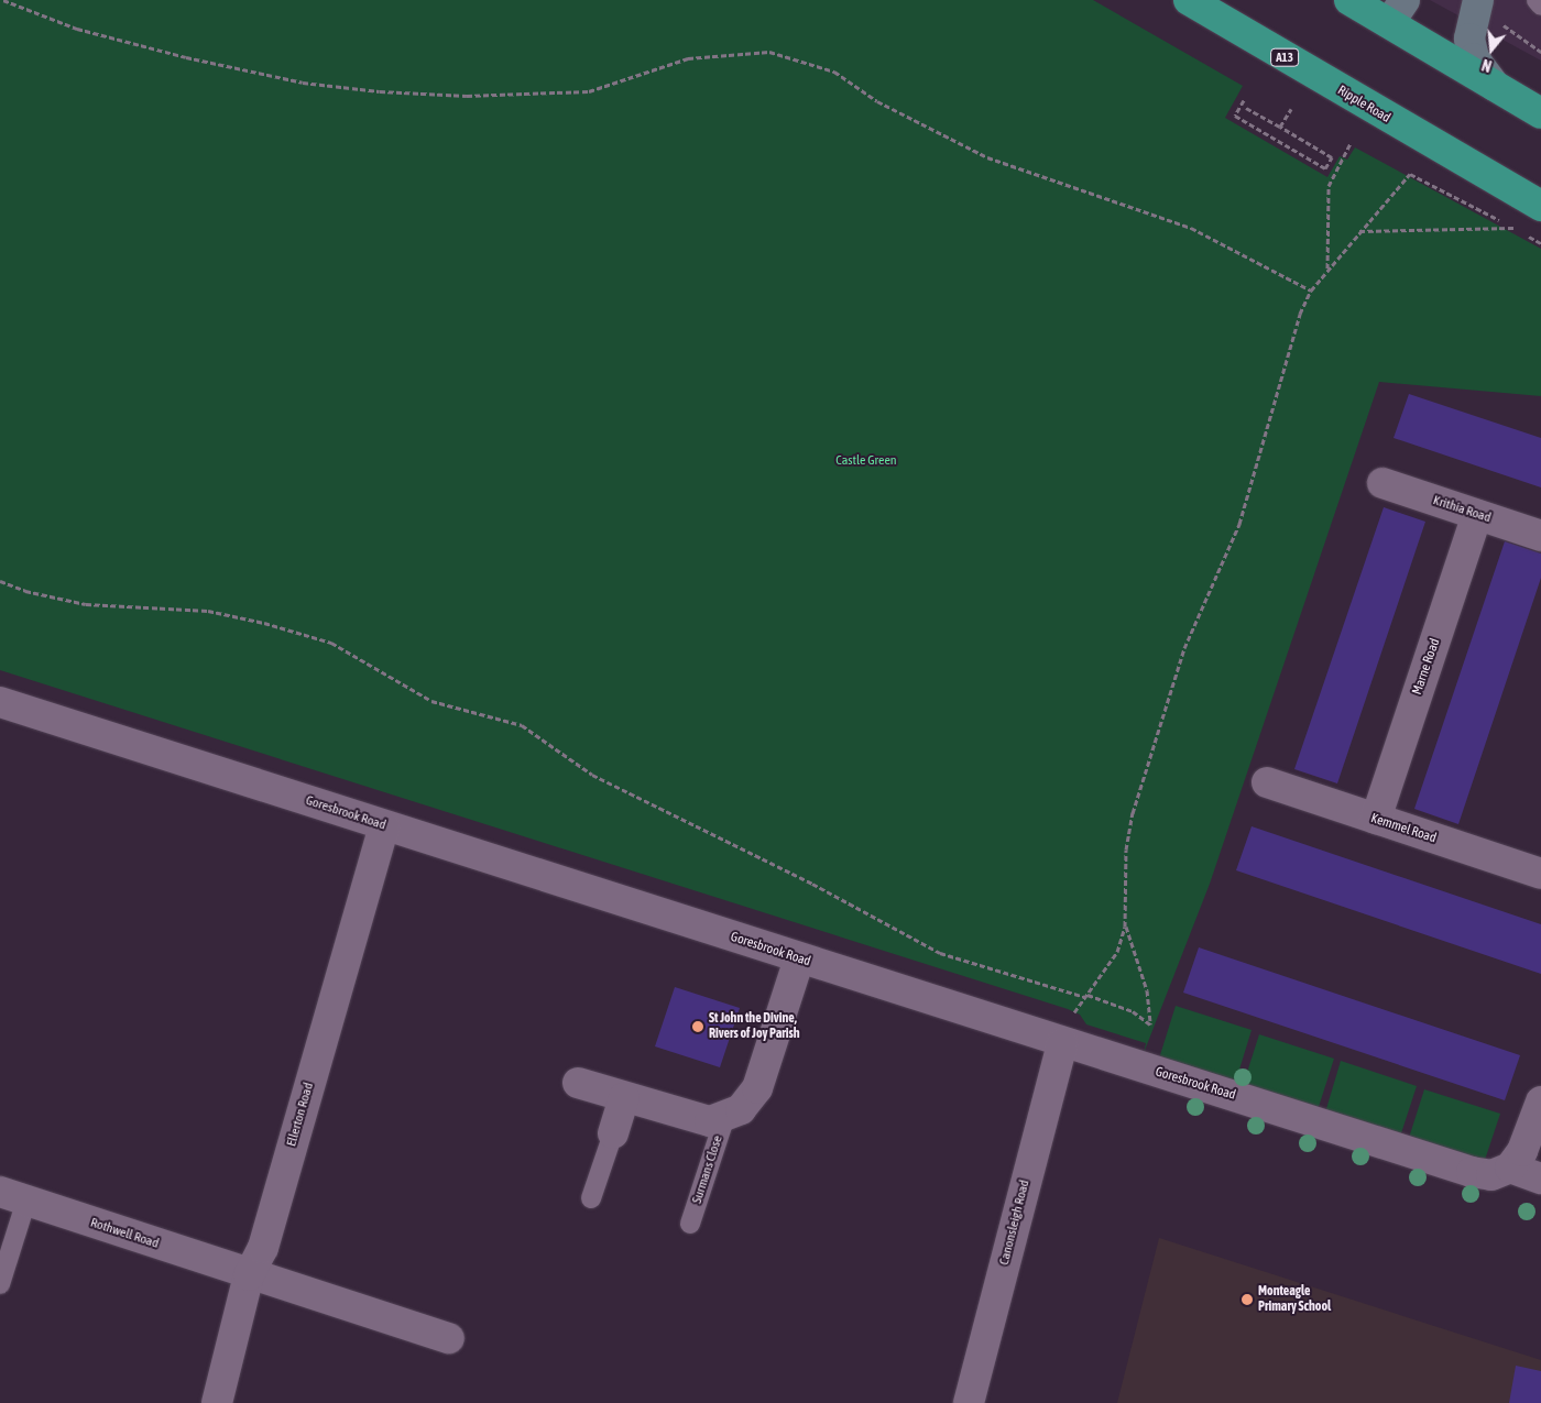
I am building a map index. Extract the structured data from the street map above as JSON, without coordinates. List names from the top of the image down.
{
  "streets": {
    "highway": ["A13", "Ripple Road"],
    "street": [
      "Krithia Road",
      "Marne Road",
      "Goresbrook Road",
      "Kemmel Road",
      "Ellerton Road",
      "Surmans Close",
      "Canonsleigh Road",
      "Rothwell Road"
    ]
  },
  "crossings": [
    ["Krithia Road", "Marne Road"],
    ["Marne Road", "Kemmel Road"],
    ["Goresbrook Road", "Ellerton Road"],
    ["Goresbrook Road", "Canonsleigh Road"],
    ["Ellerton Road", "Rothwell Road"]
  ],
  "parks": ["Castle Green"],
  "places": ["St John the Divine, Rivers of Joy Parish", "Monteagle Primary School"],
  "north": "bottom"
}
